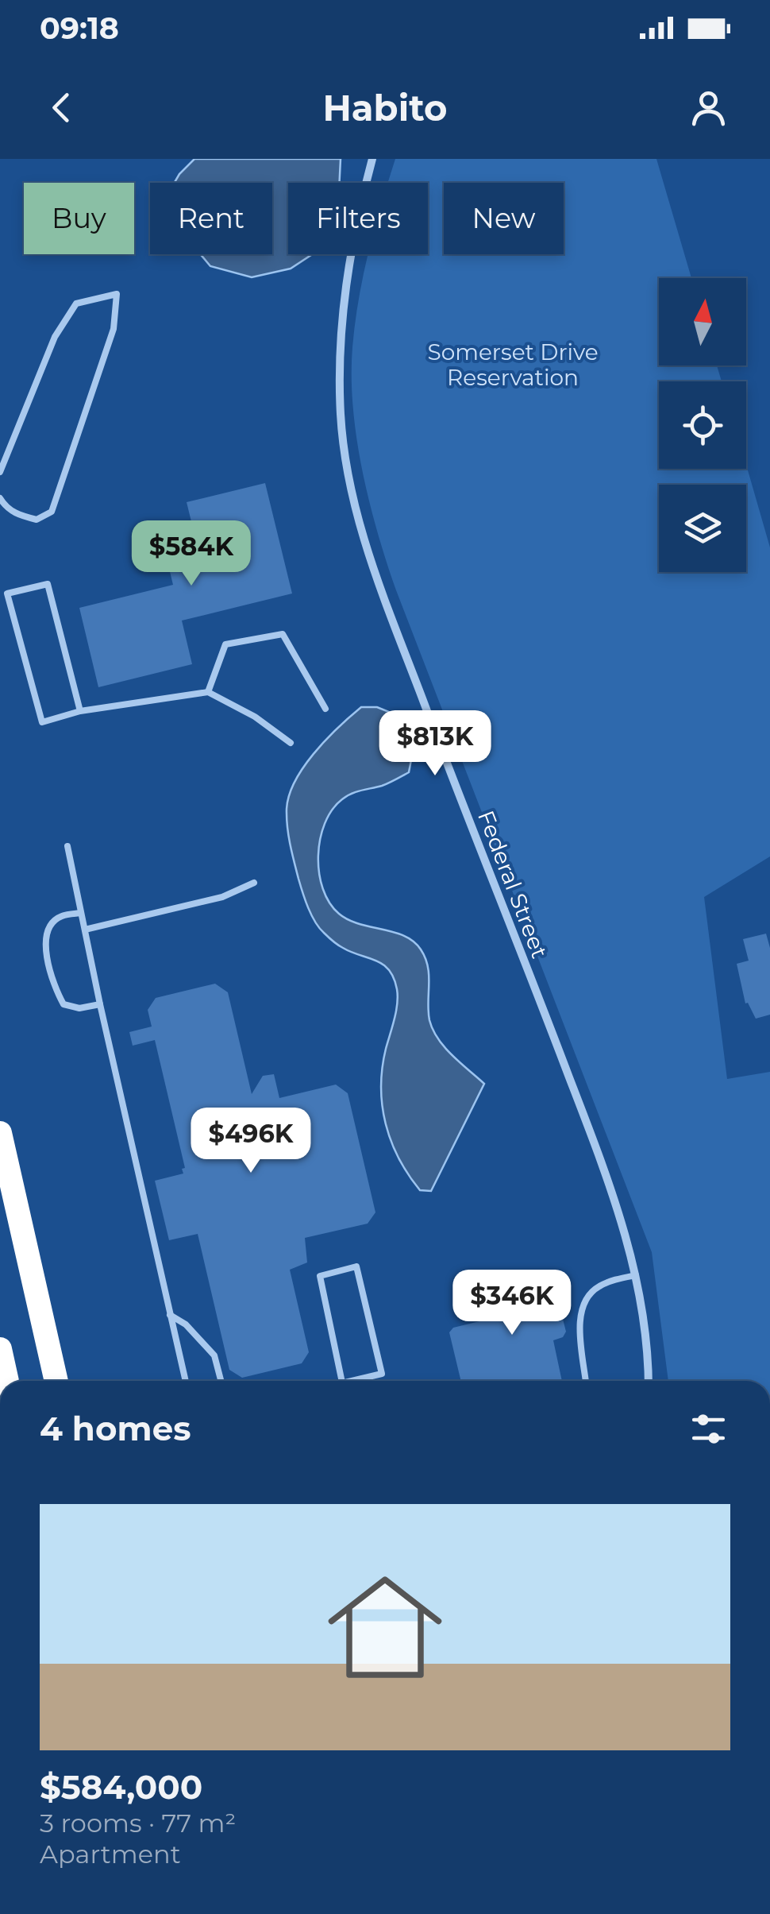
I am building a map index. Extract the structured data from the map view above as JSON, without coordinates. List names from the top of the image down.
{
  "streets": {
    "street": ["Federal Street"]
  },
  "parks": ["Somerset Drive Reservation"],
  "north": "top",
  "page": {
    "status": "09:18",
    "header": "Habito",
    "chip": [
      "Buy",
      "Rent",
      "Filters",
      "New"
    ],
    "price": [
      "$584K",
      "$813K",
      "$496K",
      "$346K"
    ],
    "heading": "4 homes",
    "list": [
      {
        "name": "$584,000",
        "note": "3 rooms · 77 m² · Apartment"
      }
    ]
  }
}
